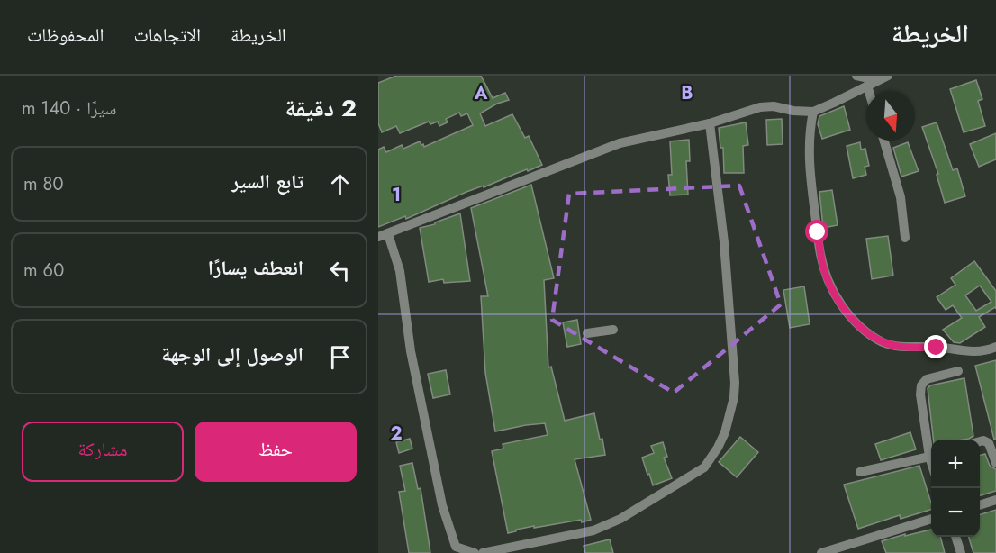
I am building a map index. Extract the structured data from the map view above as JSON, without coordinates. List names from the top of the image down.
{
  "north": "bottom",
  "page": {
    "header": "الخريطة",
    "nav": ["الخريطة", "الاتجاهات", "المحفوظات"],
    "heading": ["2 دقيقة", "سيرًا · 140 m"],
    "list": [
      ["تابع السير", "80 m"],
      ["انعطف يسارًا", "60 m"],
      "الوصول إلى الوجهة"
    ],
    "buttons": ["حفظ", "مشاركة"],
    "map_buttons": ["+", "−"]
  },
  "grid": {
    "columns": ["A", "B"],
    "rows": ["1", "2"]
  }
}
